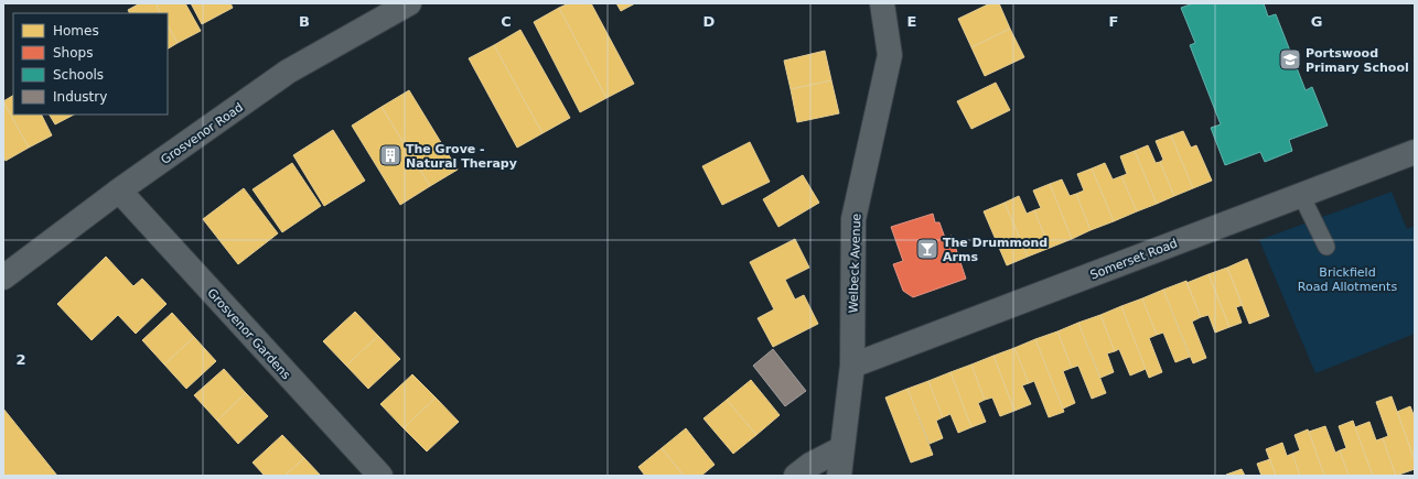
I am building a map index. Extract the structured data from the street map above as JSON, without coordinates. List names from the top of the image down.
{
  "streets": {
    "street": [
      "Grosvenor Road",
      "Somerset Road",
      "Welbeck Avenue",
      "Grosvenor Gardens"
    ]
  },
  "crossings": [
    ["Grosvenor Road", "Grosvenor Gardens"],
    ["Somerset Road", "Welbeck Avenue"]
  ],
  "parks": ["Brickfield Road Allotments"],
  "places": {
    "school or university": ["Portswood Primary School"],
    "building": ["The Grove - Natural Therapy"],
    "bar": ["The Drummond Arms"]
  },
  "legend": [
    "Homes",
    "Shops",
    "Schools",
    "Industry"
  ],
  "grid": {
    "columns": [
      "B",
      "C",
      "D",
      "E",
      "F",
      "G"
    ],
    "rows": ["2"]
  }
}
